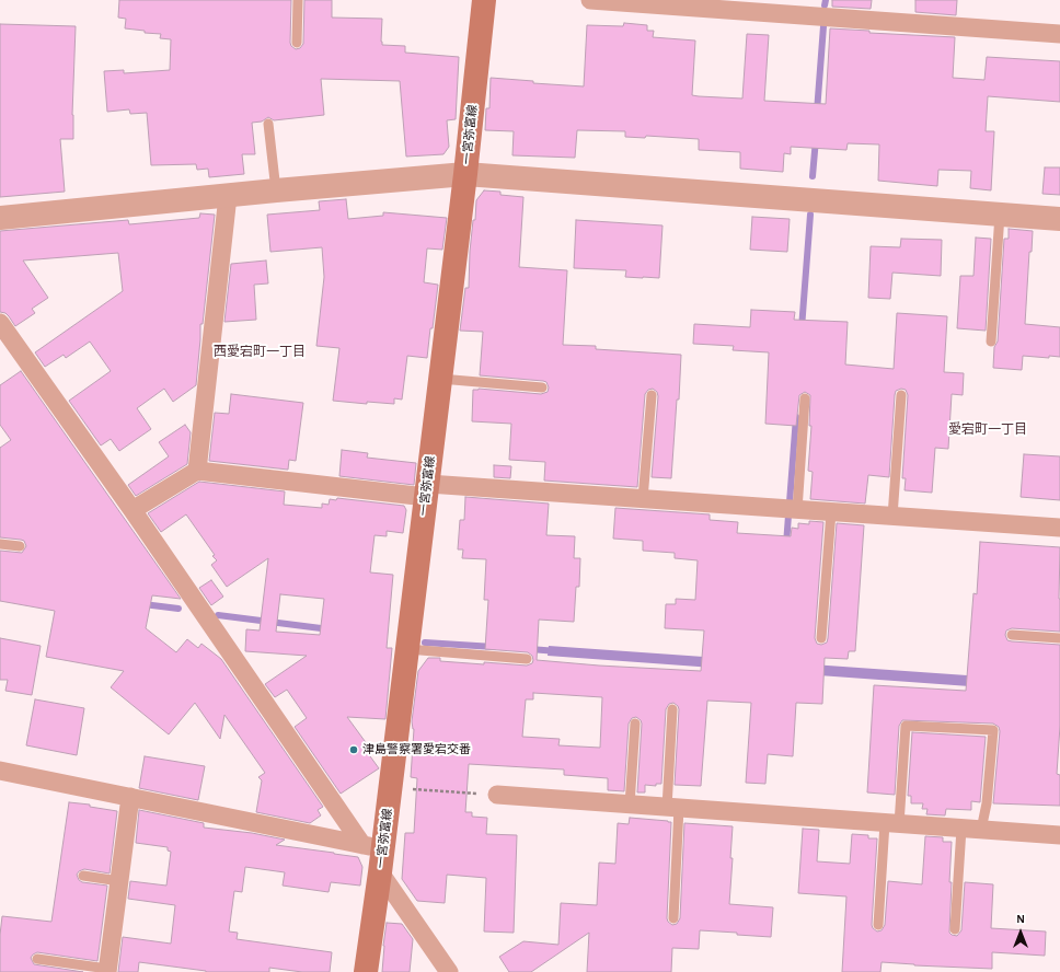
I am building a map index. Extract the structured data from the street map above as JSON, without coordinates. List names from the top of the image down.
{
  "streets": {
    "main road": ["一宮弥富線"]
  },
  "districts": ["西愛宕町一丁目", "愛宕町一丁目"],
  "places": ["津島警察署愛宕交番"],
  "north": "top"
}
